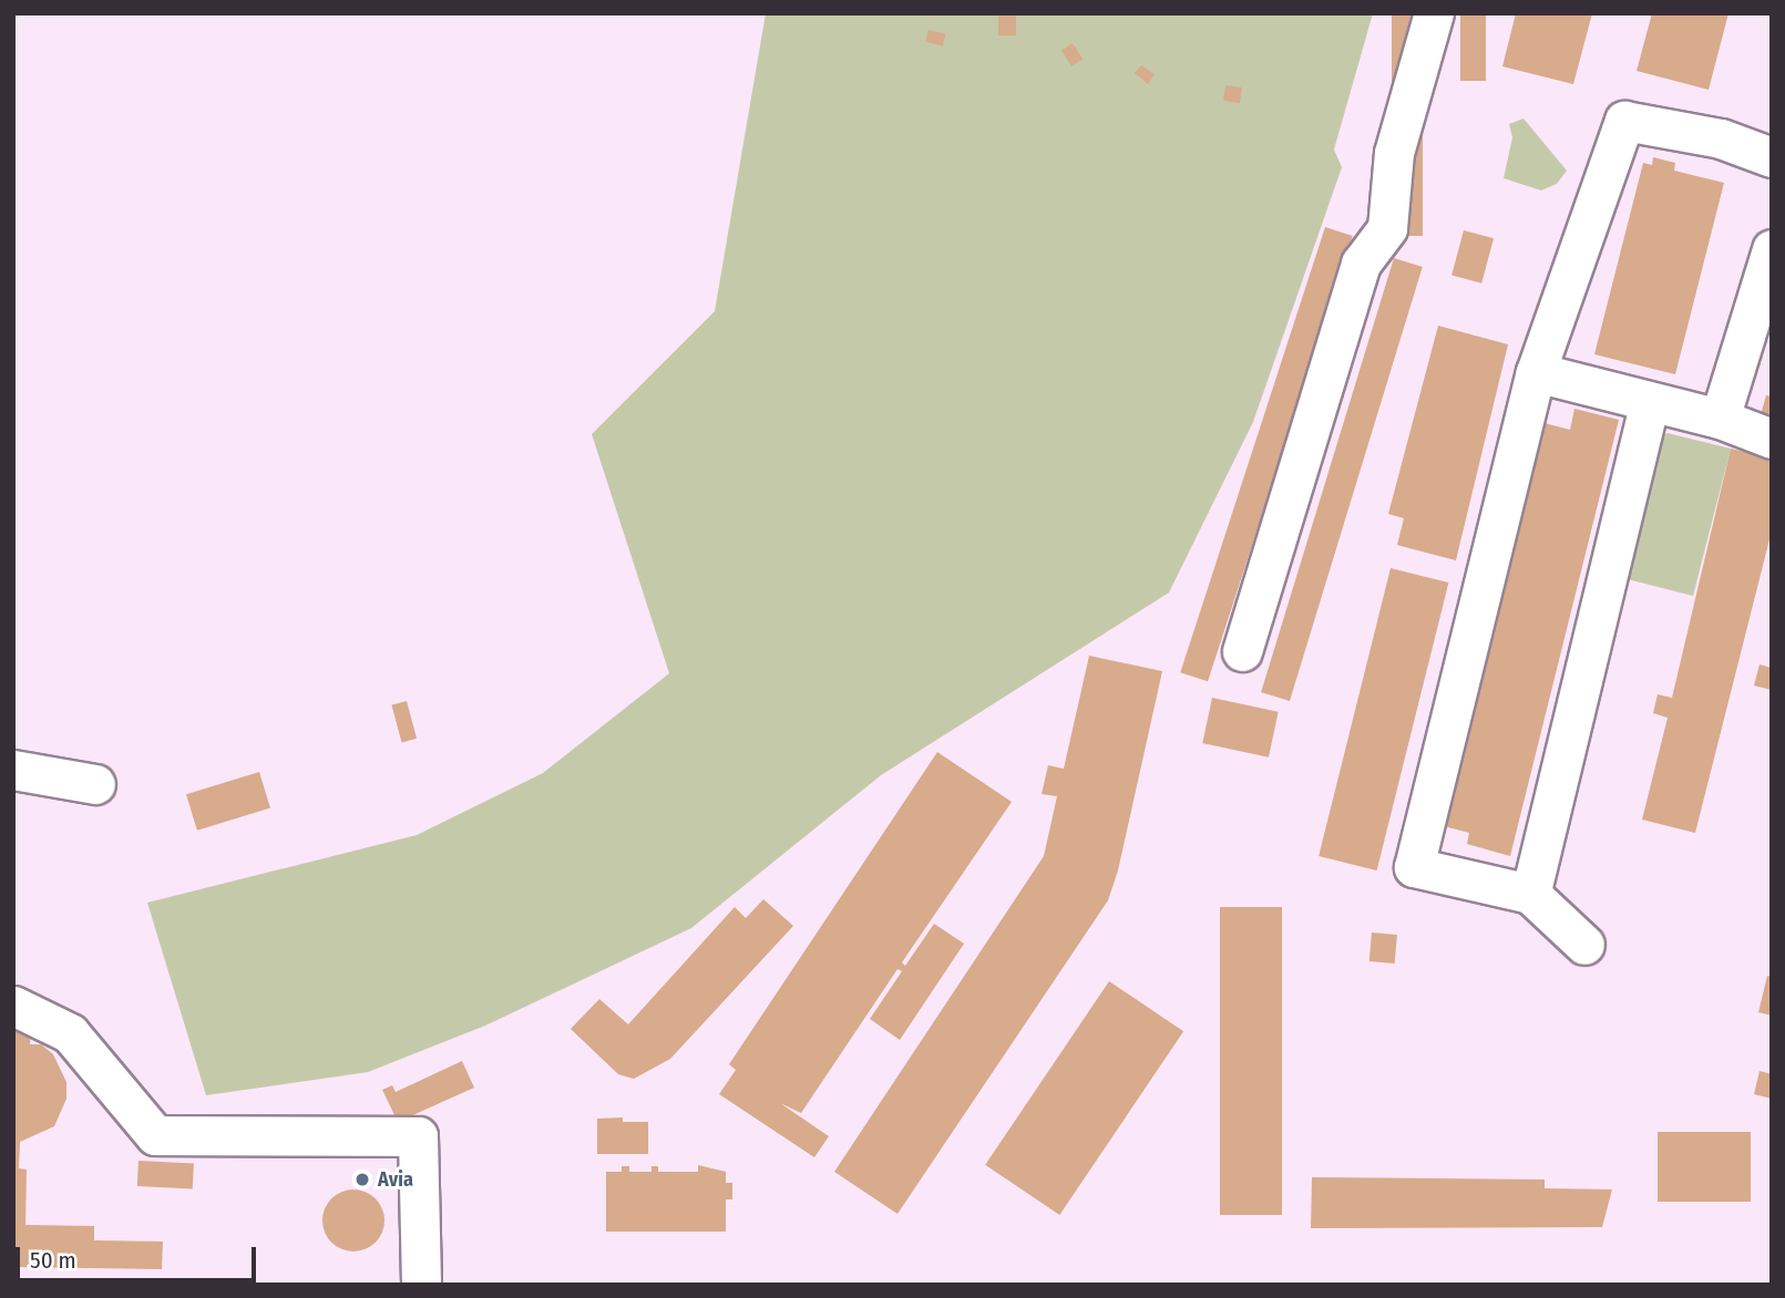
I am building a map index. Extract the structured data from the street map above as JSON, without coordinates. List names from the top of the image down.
{
  "places": ["Avia"],
  "scale_bar": "50 m"
}
